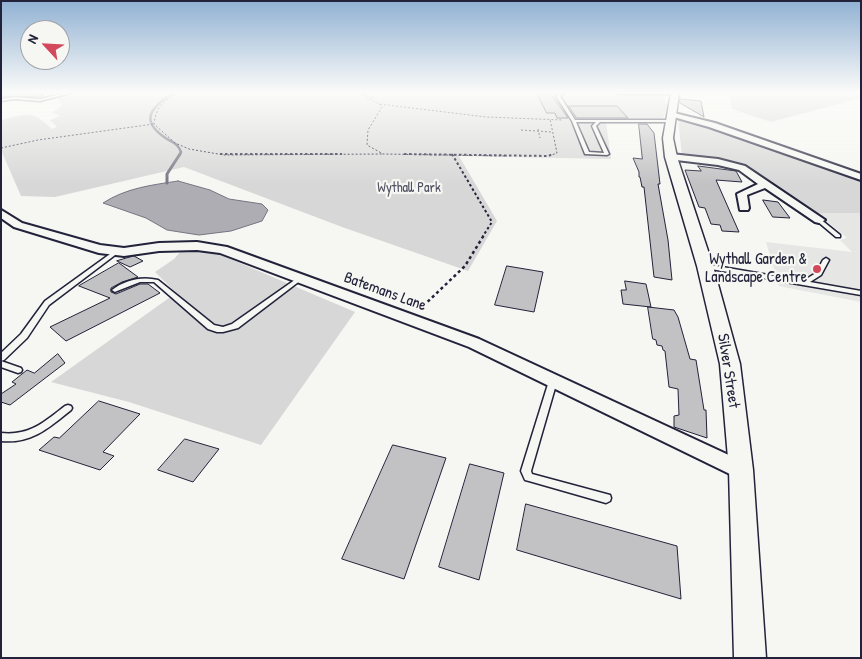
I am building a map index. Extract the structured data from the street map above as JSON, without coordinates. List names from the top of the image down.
{
  "streets": {
    "street": ["Batemans Lane", "Silver Street"]
  },
  "crossings": [
    ["Batemans Lane", "Silver Street"]
  ],
  "parks": ["Wythall Park"],
  "places": ["Wythall Garden & Landscape Centre"],
  "north": "top left"
}
